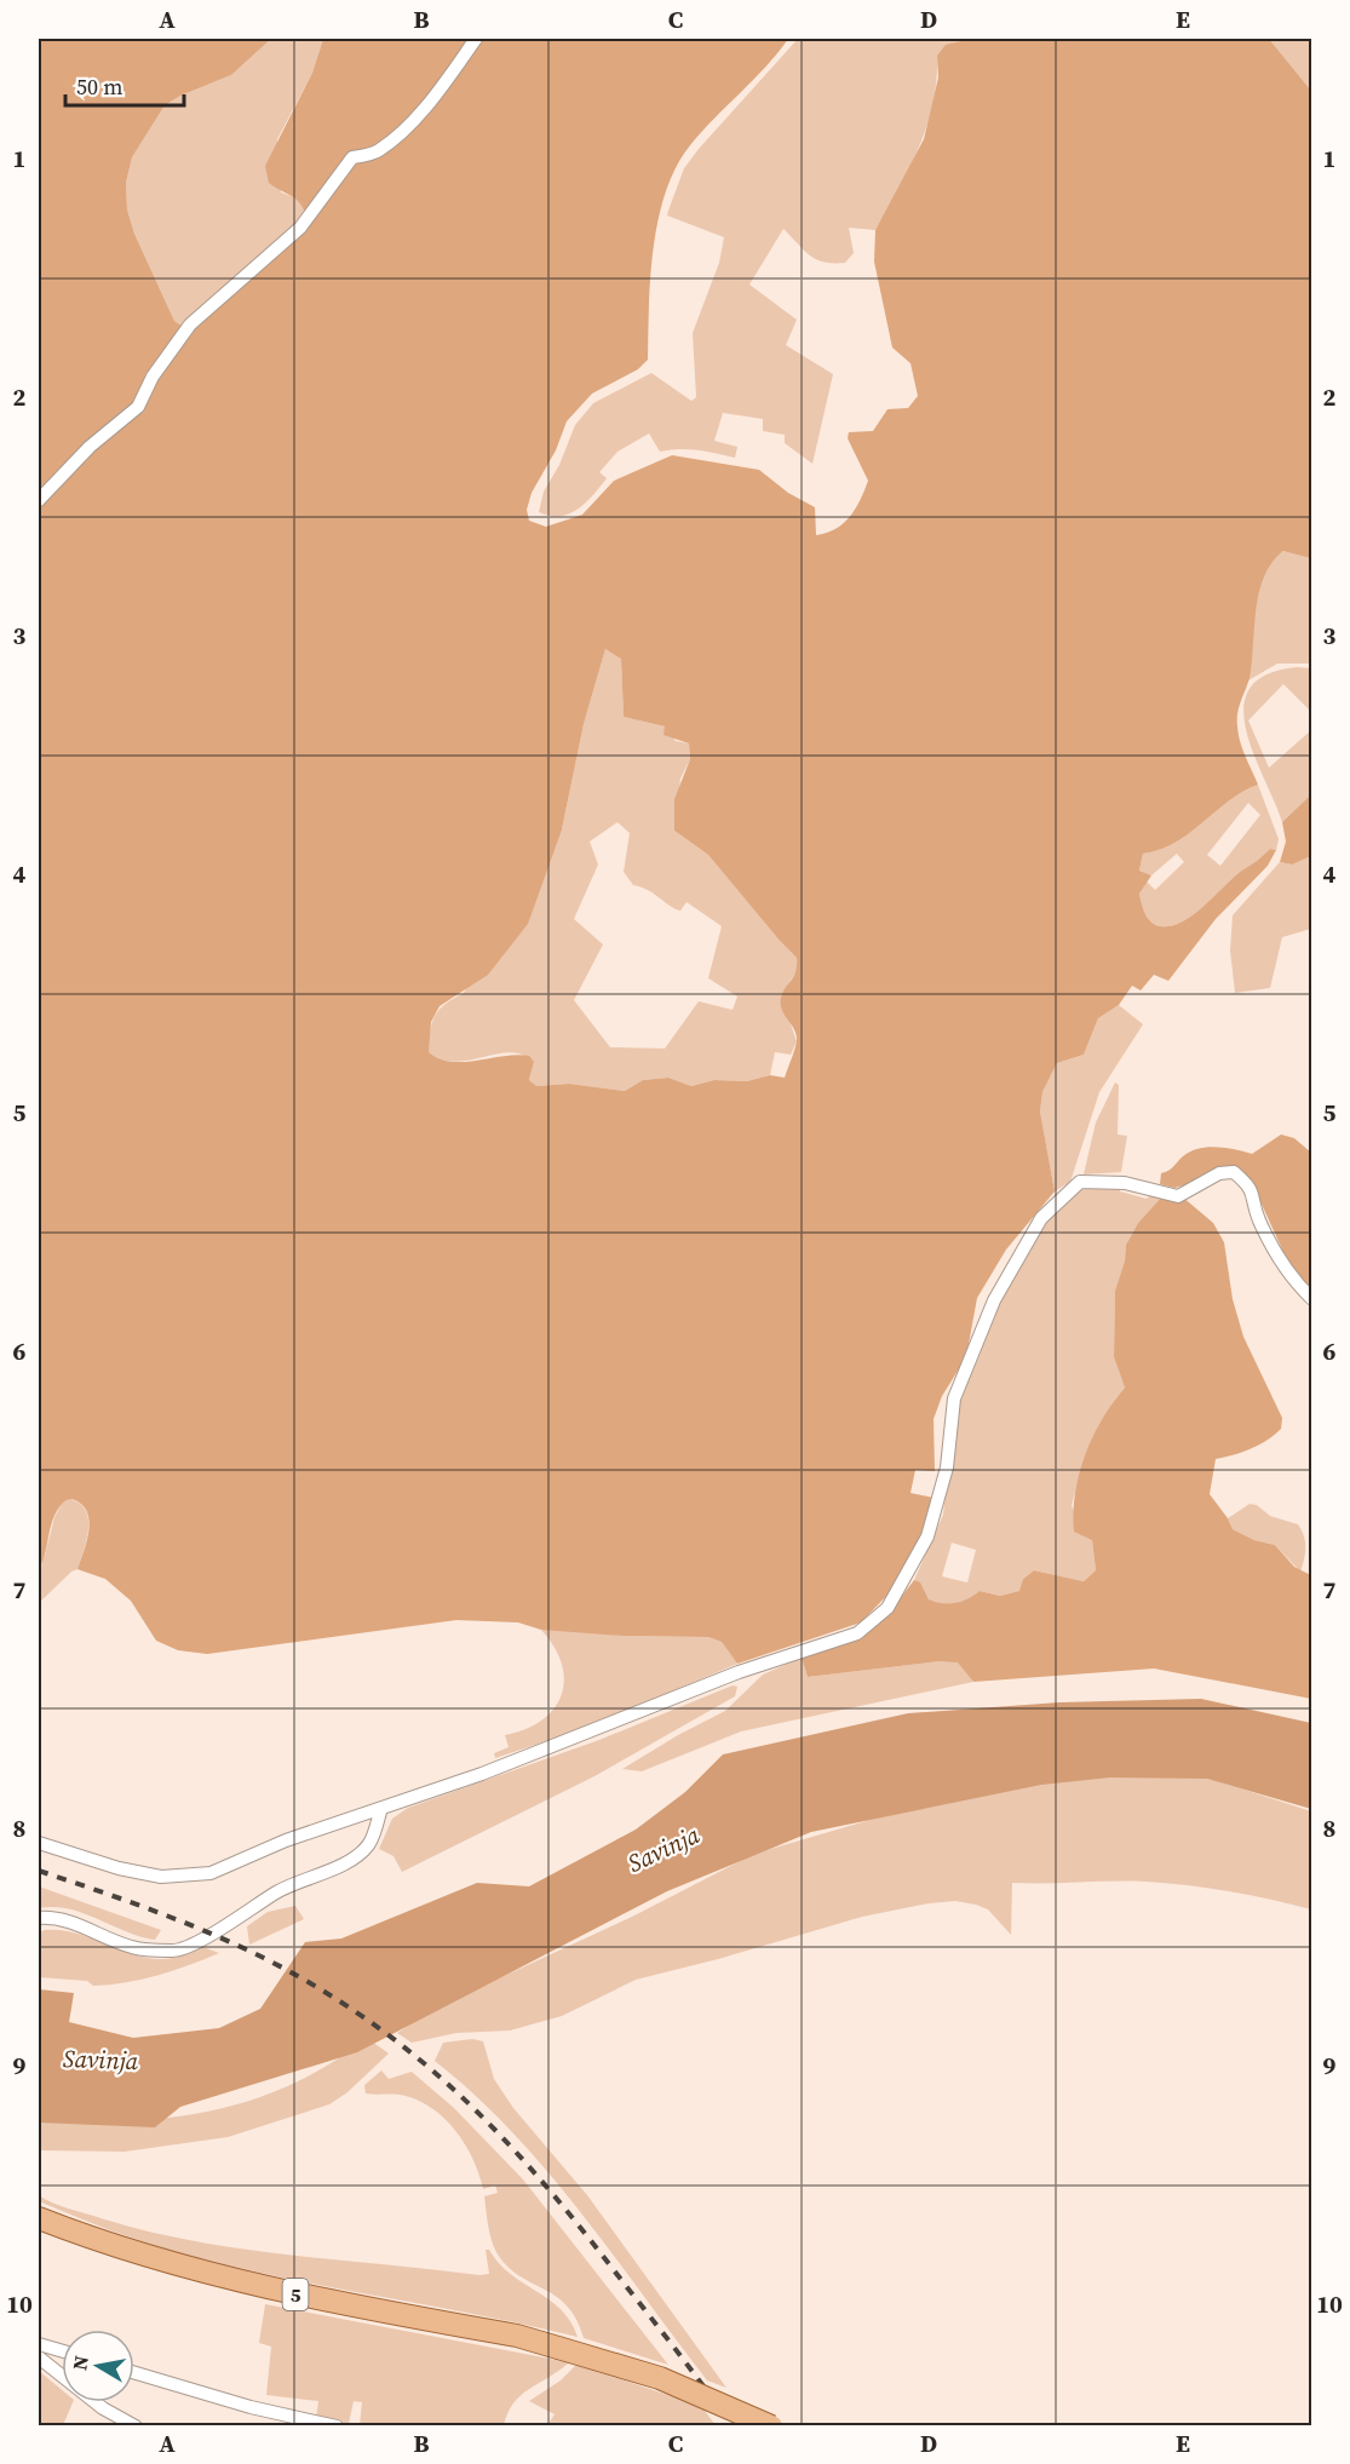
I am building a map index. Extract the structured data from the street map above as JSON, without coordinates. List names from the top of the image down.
{
  "streets": {
    "main road": ["5"]
  },
  "water": ["Savinja"],
  "scale_bar": "50 m",
  "north": "left",
  "grid": {
    "columns": [
      "A",
      "B",
      "C",
      "D",
      "E"
    ],
    "rows": [
      "1",
      "2",
      "3",
      "4",
      "5",
      "6",
      "7",
      "8",
      "9",
      "10"
    ]
  }
}
